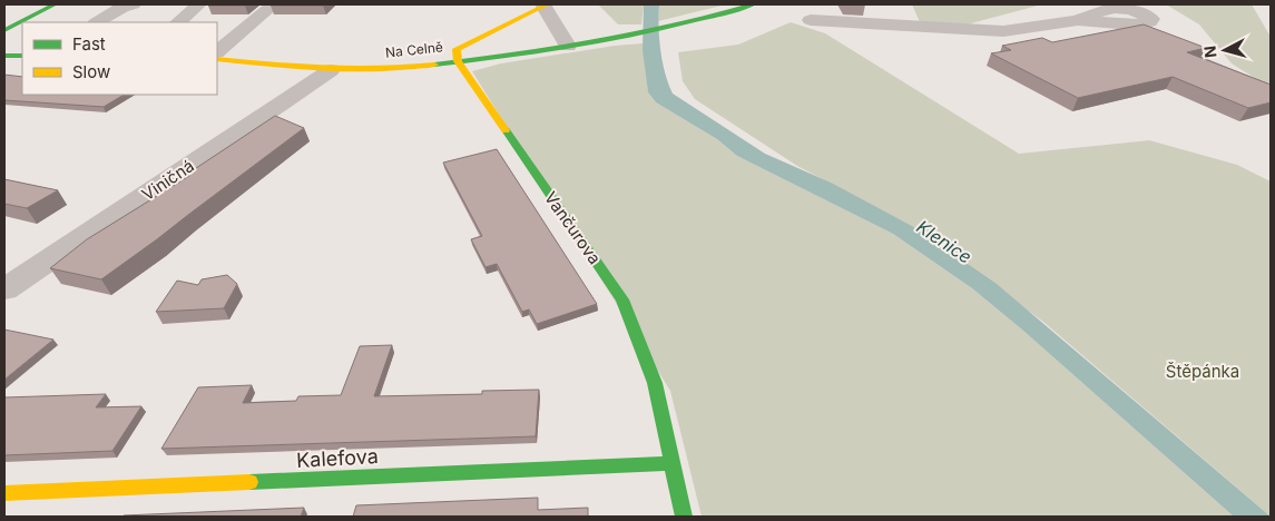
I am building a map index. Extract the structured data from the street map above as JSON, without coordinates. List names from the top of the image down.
{
  "streets": {
    "street": [
      "Na Celně",
      "Viničná",
      "Vančurova",
      "Kalefova"
    ]
  },
  "crossings": [
    ["Na Celně", "Viničná"],
    ["Na Celně", "Vančurova"],
    ["Vančurova", "Kalefova"]
  ],
  "water": ["Klenice"],
  "parks": ["Štěpánka"],
  "legend": ["Fast", "Slow"],
  "north": "left"
}
